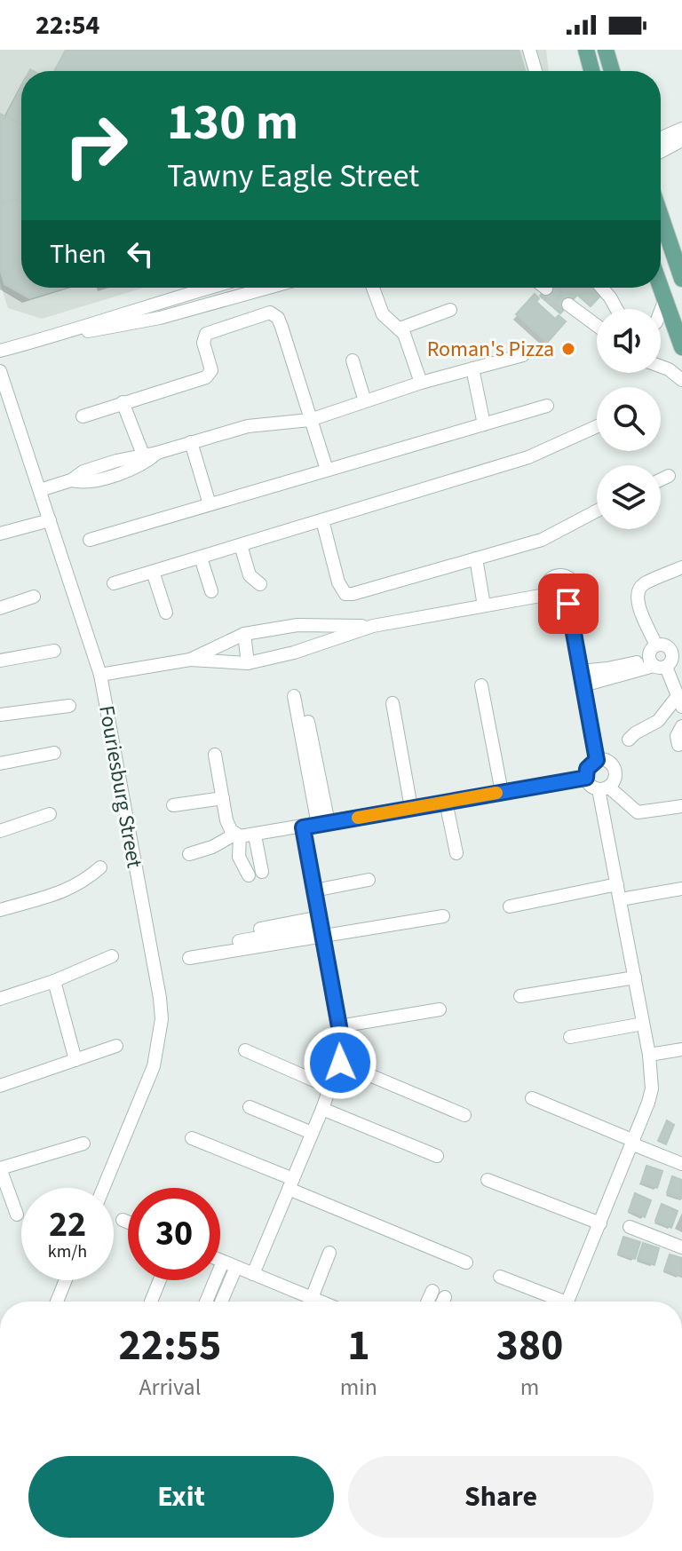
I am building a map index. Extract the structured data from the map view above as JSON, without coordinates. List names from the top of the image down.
{
  "streets": {
    "street": ["Fouriesburg Street"]
  },
  "places": ["Roman's Pizza"],
  "page": {
    "status": "22:54",
    "turn": ["130 m", "Tawny Eagle Street"],
    "then": "Then",
    "speed": "22 km/h",
    "limit": "30",
    "eta": [
      "22:55",
      "Arrival",
      "1",
      "min",
      "380",
      "m"
    ],
    "buttons": ["Exit", "Share"]
  }
}
